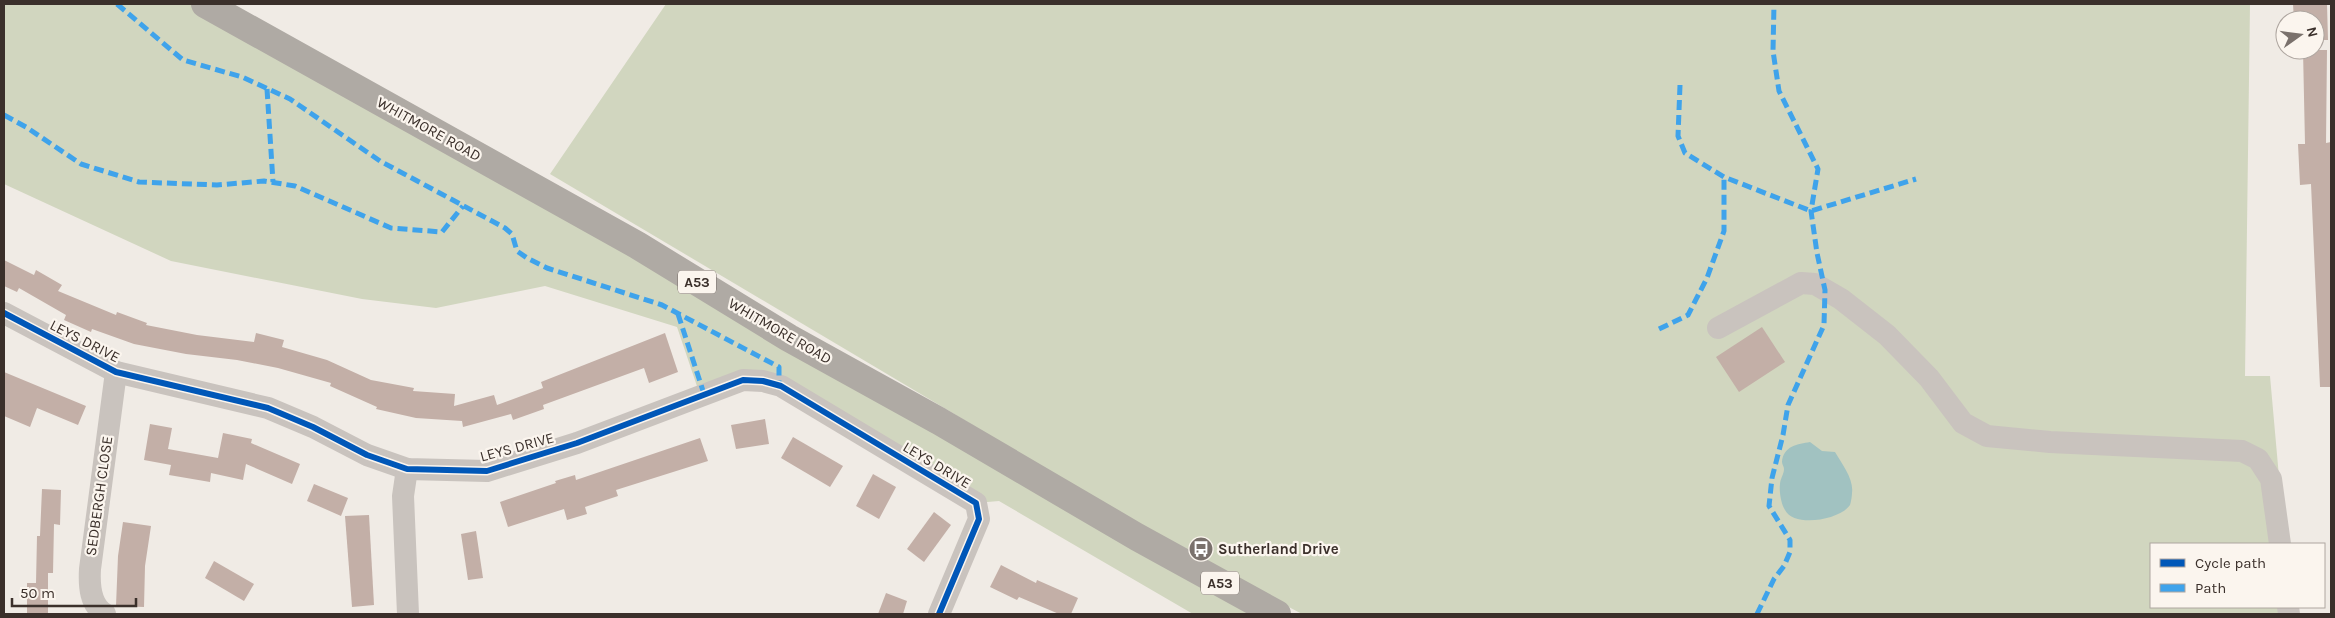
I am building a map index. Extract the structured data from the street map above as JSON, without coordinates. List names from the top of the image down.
{
  "streets": {
    "highway": ["WHITMORE ROAD", "A53"],
    "street": ["LEYS DRIVE", "SEDBERGH CLOSE"]
  },
  "crossings": [
    ["LEYS DRIVE", "SEDBERGH CLOSE"]
  ],
  "places": {
    "bus stop": ["Sutherland Drive"]
  },
  "legend": ["Cycle path", "Path"],
  "scale_bar": "50 m",
  "north": "right"
}
